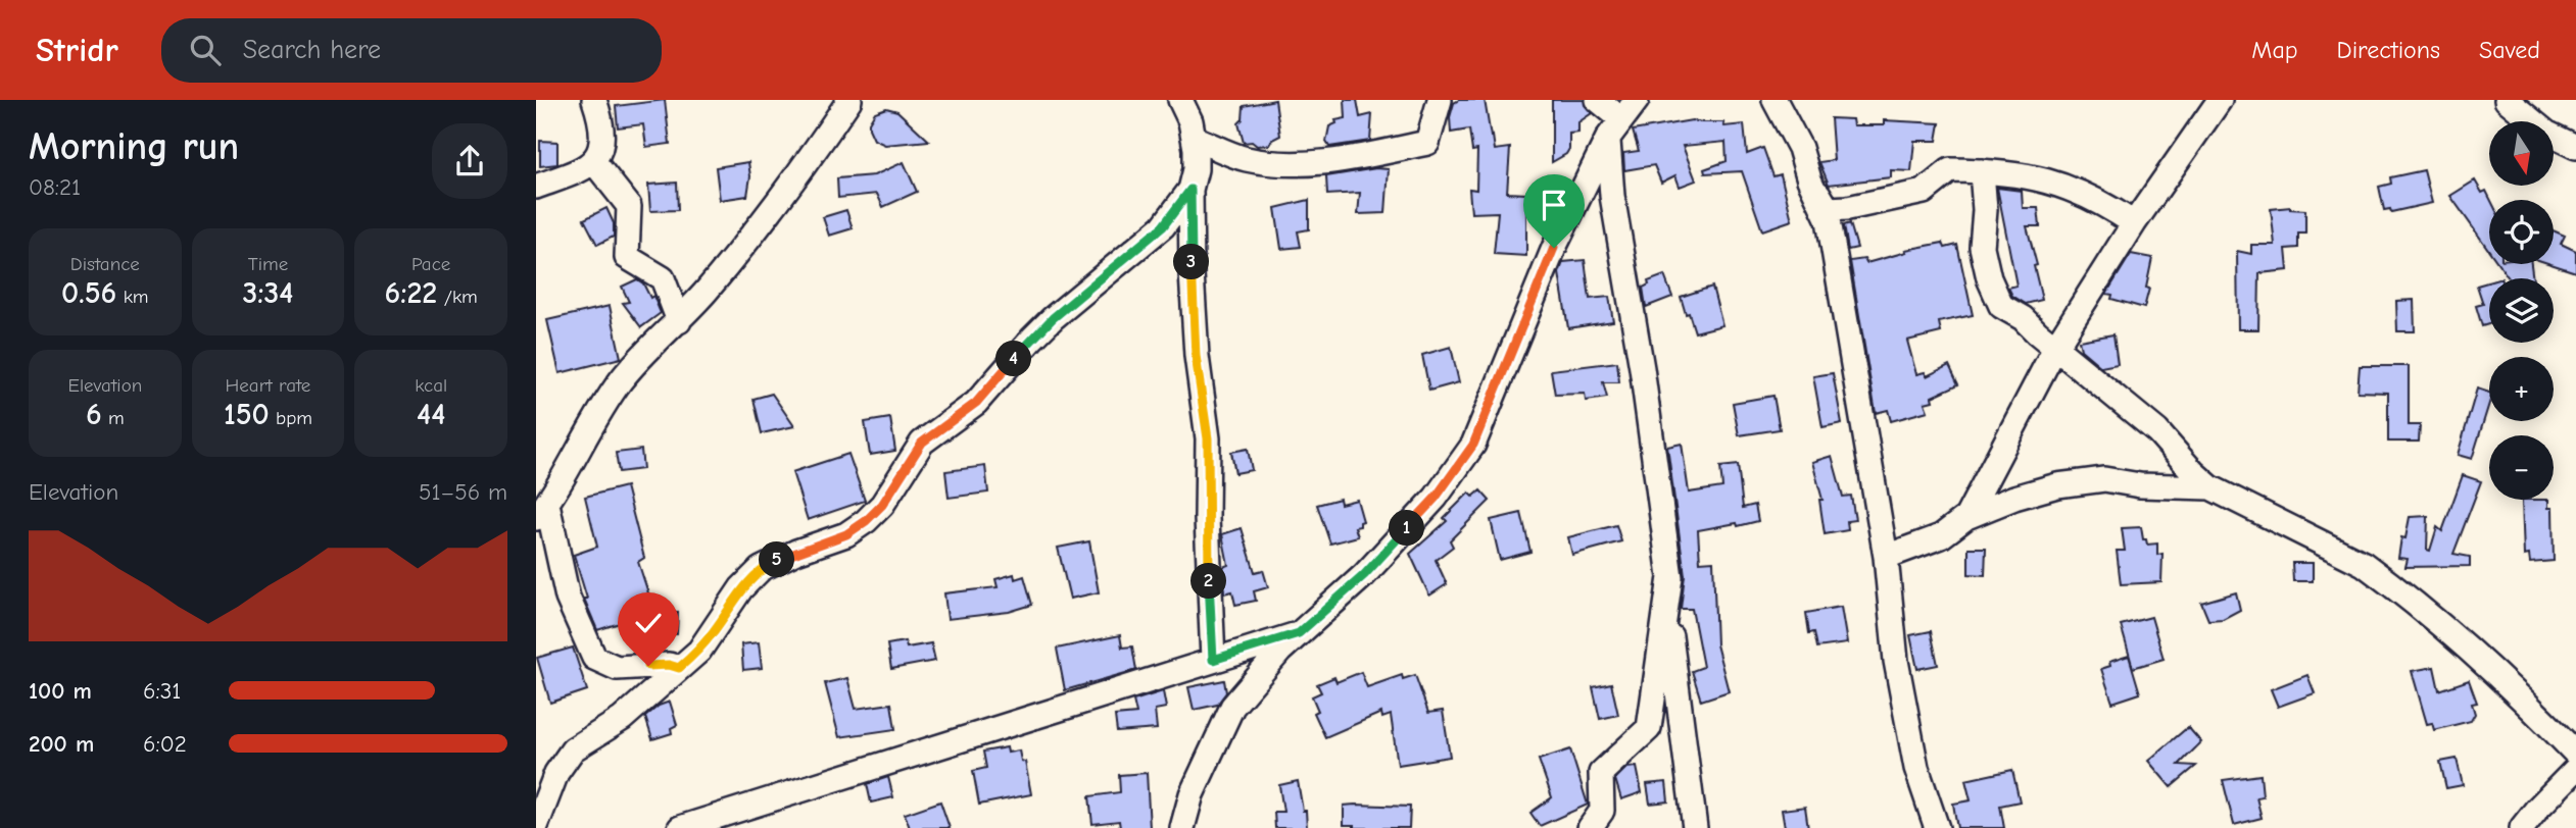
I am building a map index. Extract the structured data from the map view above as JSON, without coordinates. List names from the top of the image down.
{
  "north": "bottom",
  "page": {
    "header": "Stridr",
    "search": "Search here",
    "nav": ["Map", "Directions", "Saved"],
    "heading": ["Morning run", "08:21"],
    "map_buttons": ["+", "−"],
    "stats": [
      ["Distance", "0.56 km"],
      ["Time", "3:34"],
      ["Pace", "6:22 /km"],
      ["Elevation", "6 m"],
      ["Heart rate", "150 bpm"],
      ["kcal", "44"]
    ],
    "pins": [
      "3",
      "4",
      "1",
      "5",
      "2"
    ],
    "chart": ["Elevation", "51–56 m"],
    "list": [
      {
        "name": "100 m",
        "note": "6:31"
      },
      {
        "name": "200 m",
        "note": "6:02"
      }
    ]
  }
}
